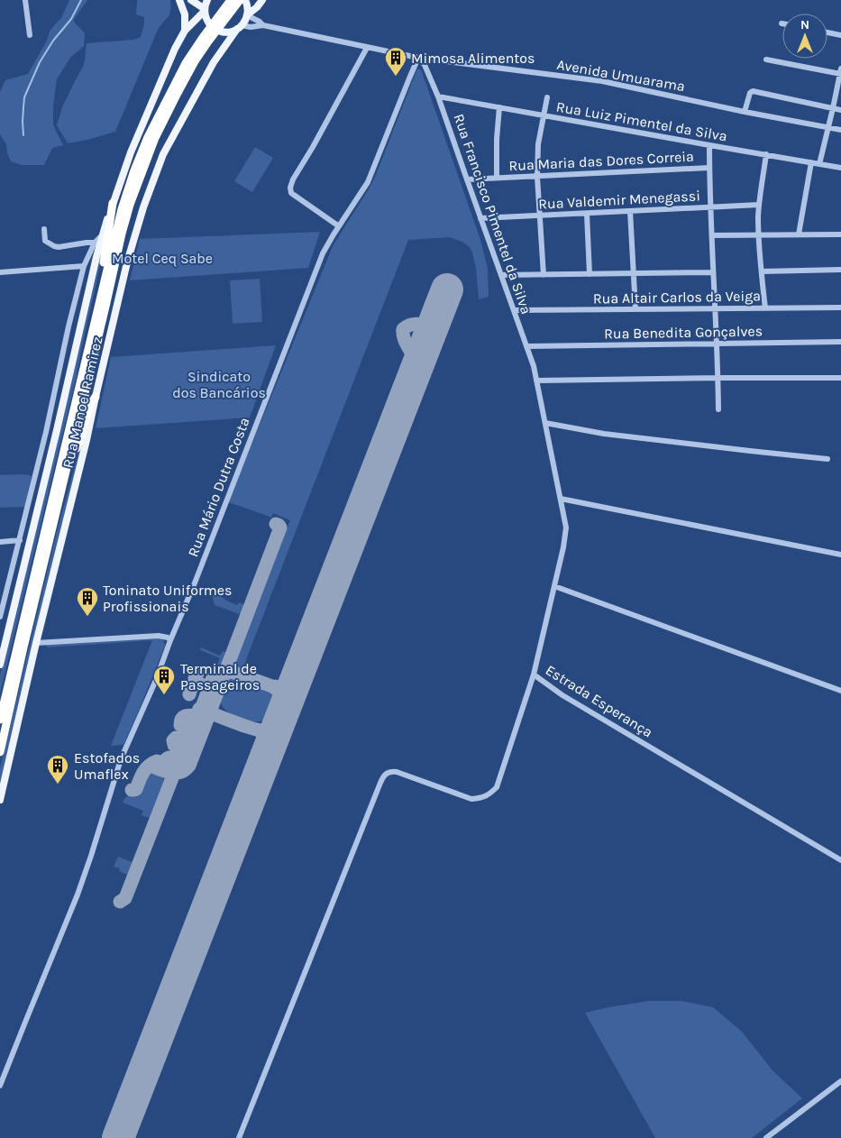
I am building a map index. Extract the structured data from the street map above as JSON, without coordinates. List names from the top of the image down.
{
  "streets": {
    "main road": ["Rua Manoel Ramirez"],
    "street": [
      "Avenida Umuarama",
      "Rua Luiz Pimentel da Silva",
      "Rua Maria das Dores Correia",
      "Rua Valdemir Menegassi",
      "Rua Francisco Pimentel da Silva",
      "Rua Altair Carlos da Veiga",
      "Rua Benedita Gonçalves",
      "Rua Mário Dutra Costa",
      "Estrada Esperança"
    ]
  },
  "crossings": [
    ["Avenida Umuarama", "Rua Francisco Pimentel da Silva"],
    ["Avenida Umuarama", "Rua Manoel Ramirez"],
    ["Avenida Umuarama", "Rua Mário Dutra Costa"],
    ["Rua Luiz Pimentel da Silva", "Rua Francisco Pimentel da Silva"],
    ["Rua Maria das Dores Correia", "Rua Francisco Pimentel da Silva"],
    ["Rua Valdemir Menegassi", "Rua Francisco Pimentel da Silva"],
    ["Rua Francisco Pimentel da Silva", "Rua Altair Carlos da Veiga"],
    ["Rua Francisco Pimentel da Silva", "Rua Benedita Gonçalves"],
    ["Rua Francisco Pimentel da Silva", "Rua Mário Dutra Costa"],
    ["Rua Francisco Pimentel da Silva", "Estrada Esperança"]
  ],
  "parks": ["Motel Ceq Sabe", "Sindicato dos Bancários"],
  "places": {
    "building": [
      "Mimosa Alimentos",
      "Toninato Uniformes Profissionais",
      "Terminal de Passageiros",
      "Estofados Umaflex"
    ]
  },
  "north": "top"
}
